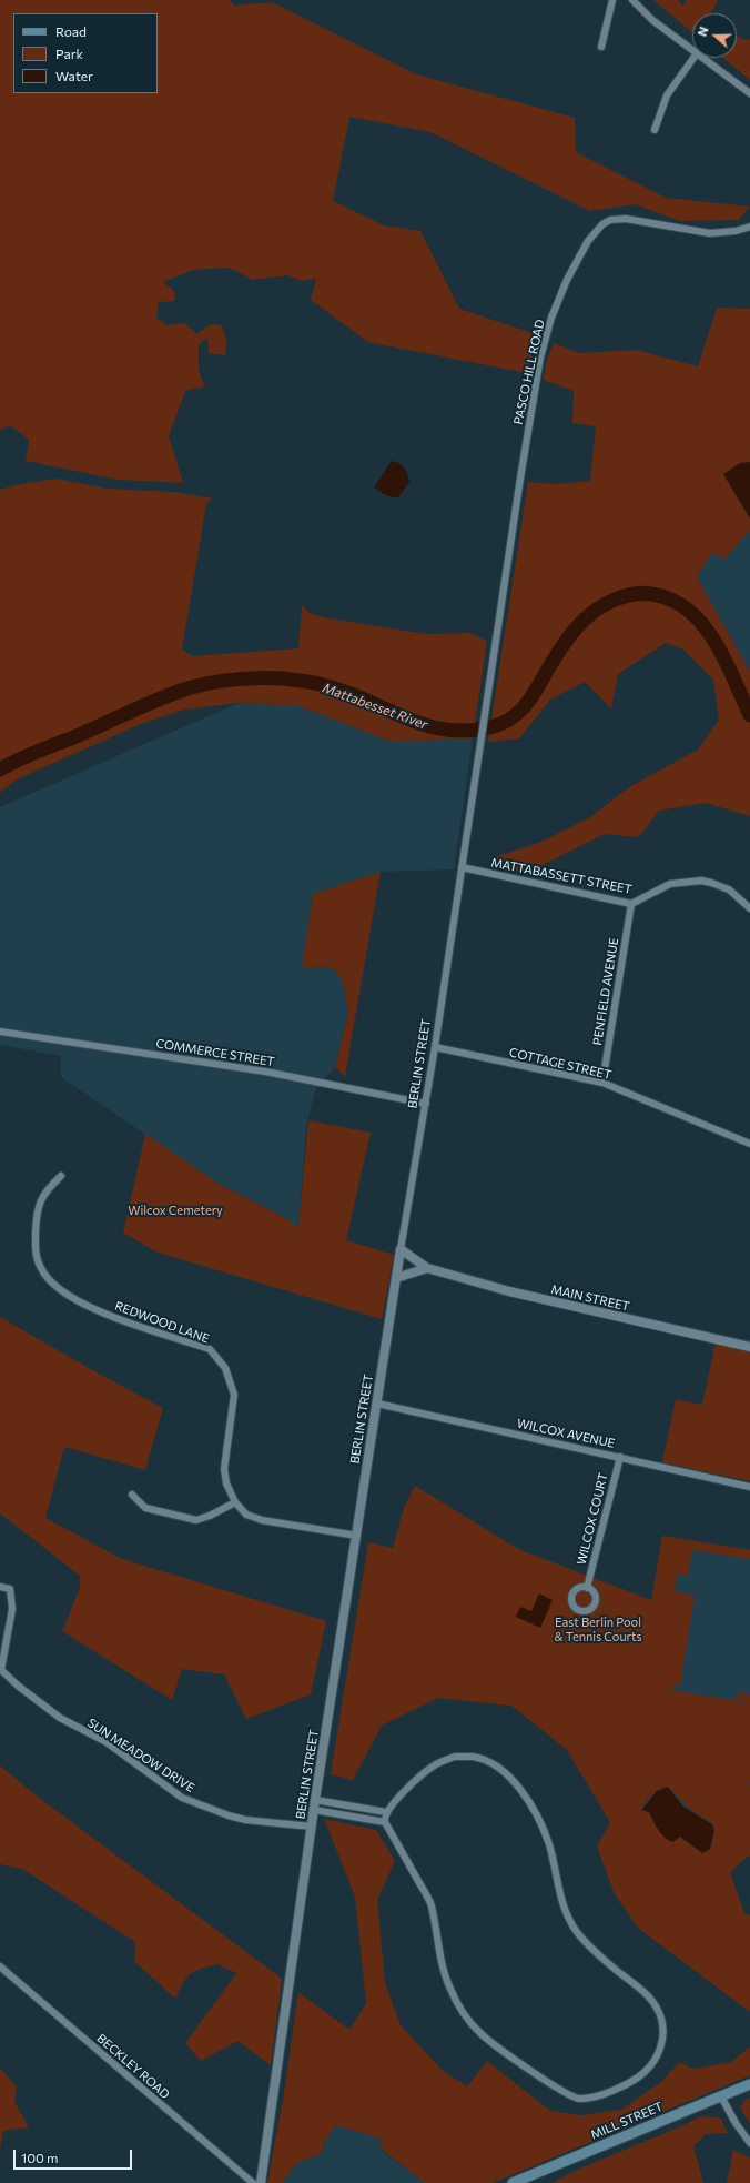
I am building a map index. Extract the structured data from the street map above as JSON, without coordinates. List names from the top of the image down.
{
  "streets": {
    "main road": ["MILL STREET"],
    "street": [
      "PASCO HILL ROAD",
      "MATTABASSETT STREET",
      "PENFIELD AVENUE",
      "COMMERCE STREET",
      "BERLIN STREET",
      "COTTAGE STREET",
      "MAIN STREET",
      "REDWOOD LANE",
      "WILCOX AVENUE",
      "WILCOX COURT",
      "SUN MEADOW DRIVE",
      "BECKLEY ROAD"
    ]
  },
  "crossings": [
    ["PASCO HILL ROAD", "BERLIN STREET"],
    ["MATTABASSETT STREET", "PENFIELD AVENUE"],
    ["MATTABASSETT STREET", "BERLIN STREET"],
    ["PENFIELD AVENUE", "COTTAGE STREET"],
    ["COMMERCE STREET", "BERLIN STREET"],
    ["BERLIN STREET", "COTTAGE STREET"],
    ["BERLIN STREET", "MAIN STREET"],
    ["BERLIN STREET", "REDWOOD LANE"],
    ["BERLIN STREET", "WILCOX AVENUE"],
    ["BERLIN STREET", "SUN MEADOW DRIVE"],
    ["WILCOX AVENUE", "WILCOX COURT"]
  ],
  "water": ["Mattabesset River"],
  "parks": ["Wilcox Cemetery", "East Berlin Pool & Tennis Courts"],
  "legend": ["Road", "Park", "Water"],
  "scale_bar": "100 m",
  "north": "left"
}
